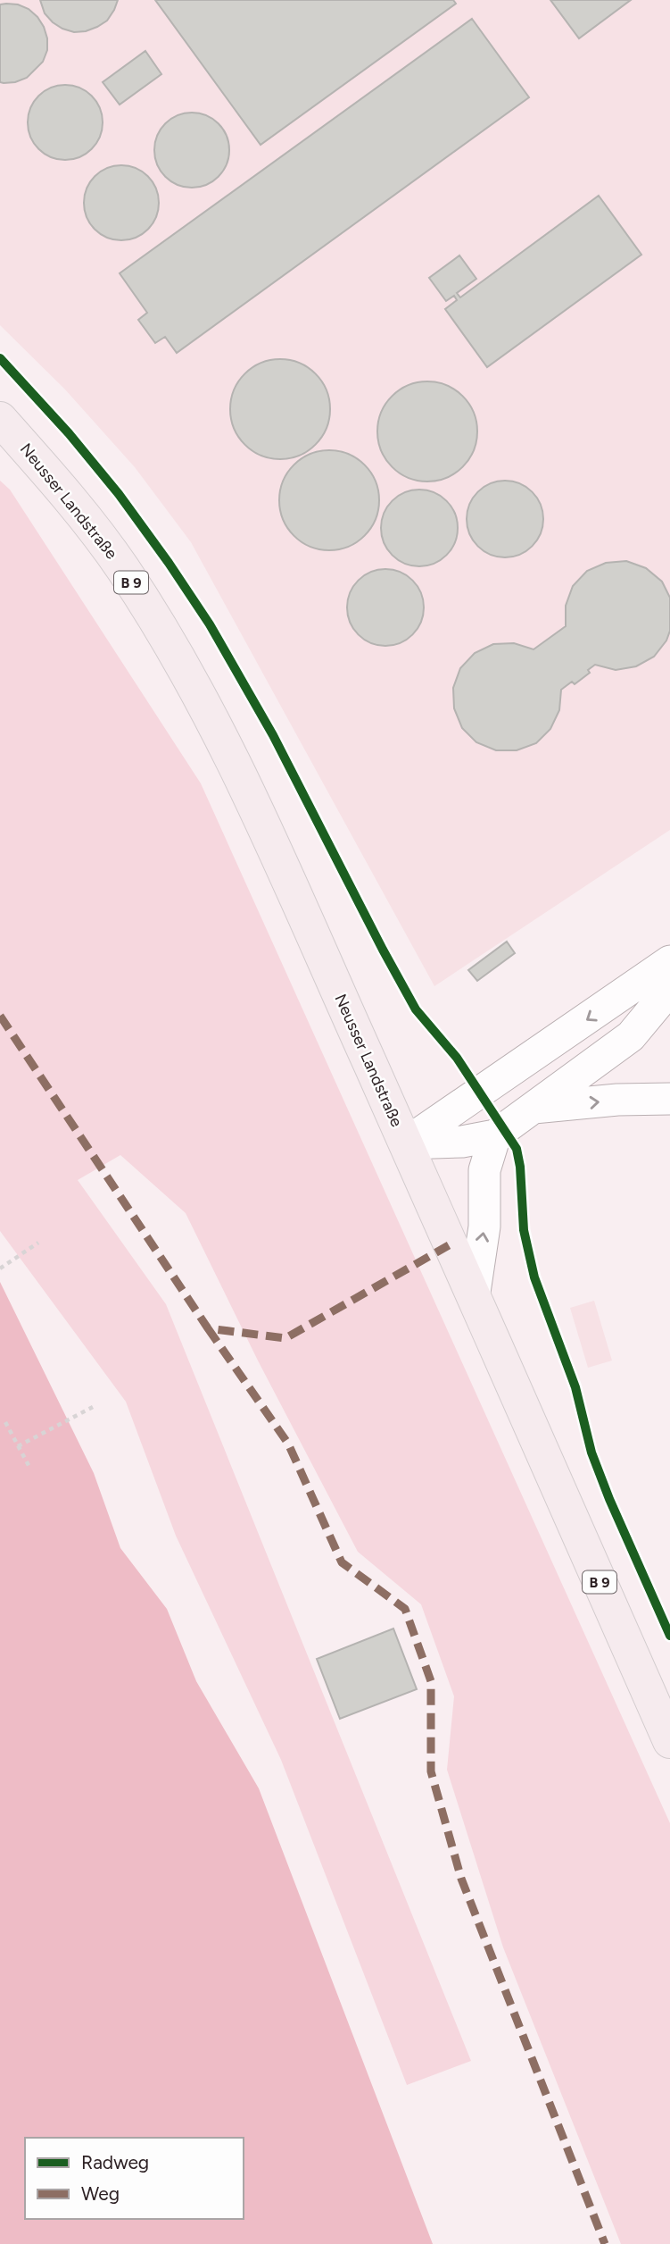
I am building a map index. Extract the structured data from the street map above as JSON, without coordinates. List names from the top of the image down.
{
  "streets": {
    "main road": ["Neusser Landstraße", "B 9"]
  },
  "legend": ["Radweg", "Weg"]
}
